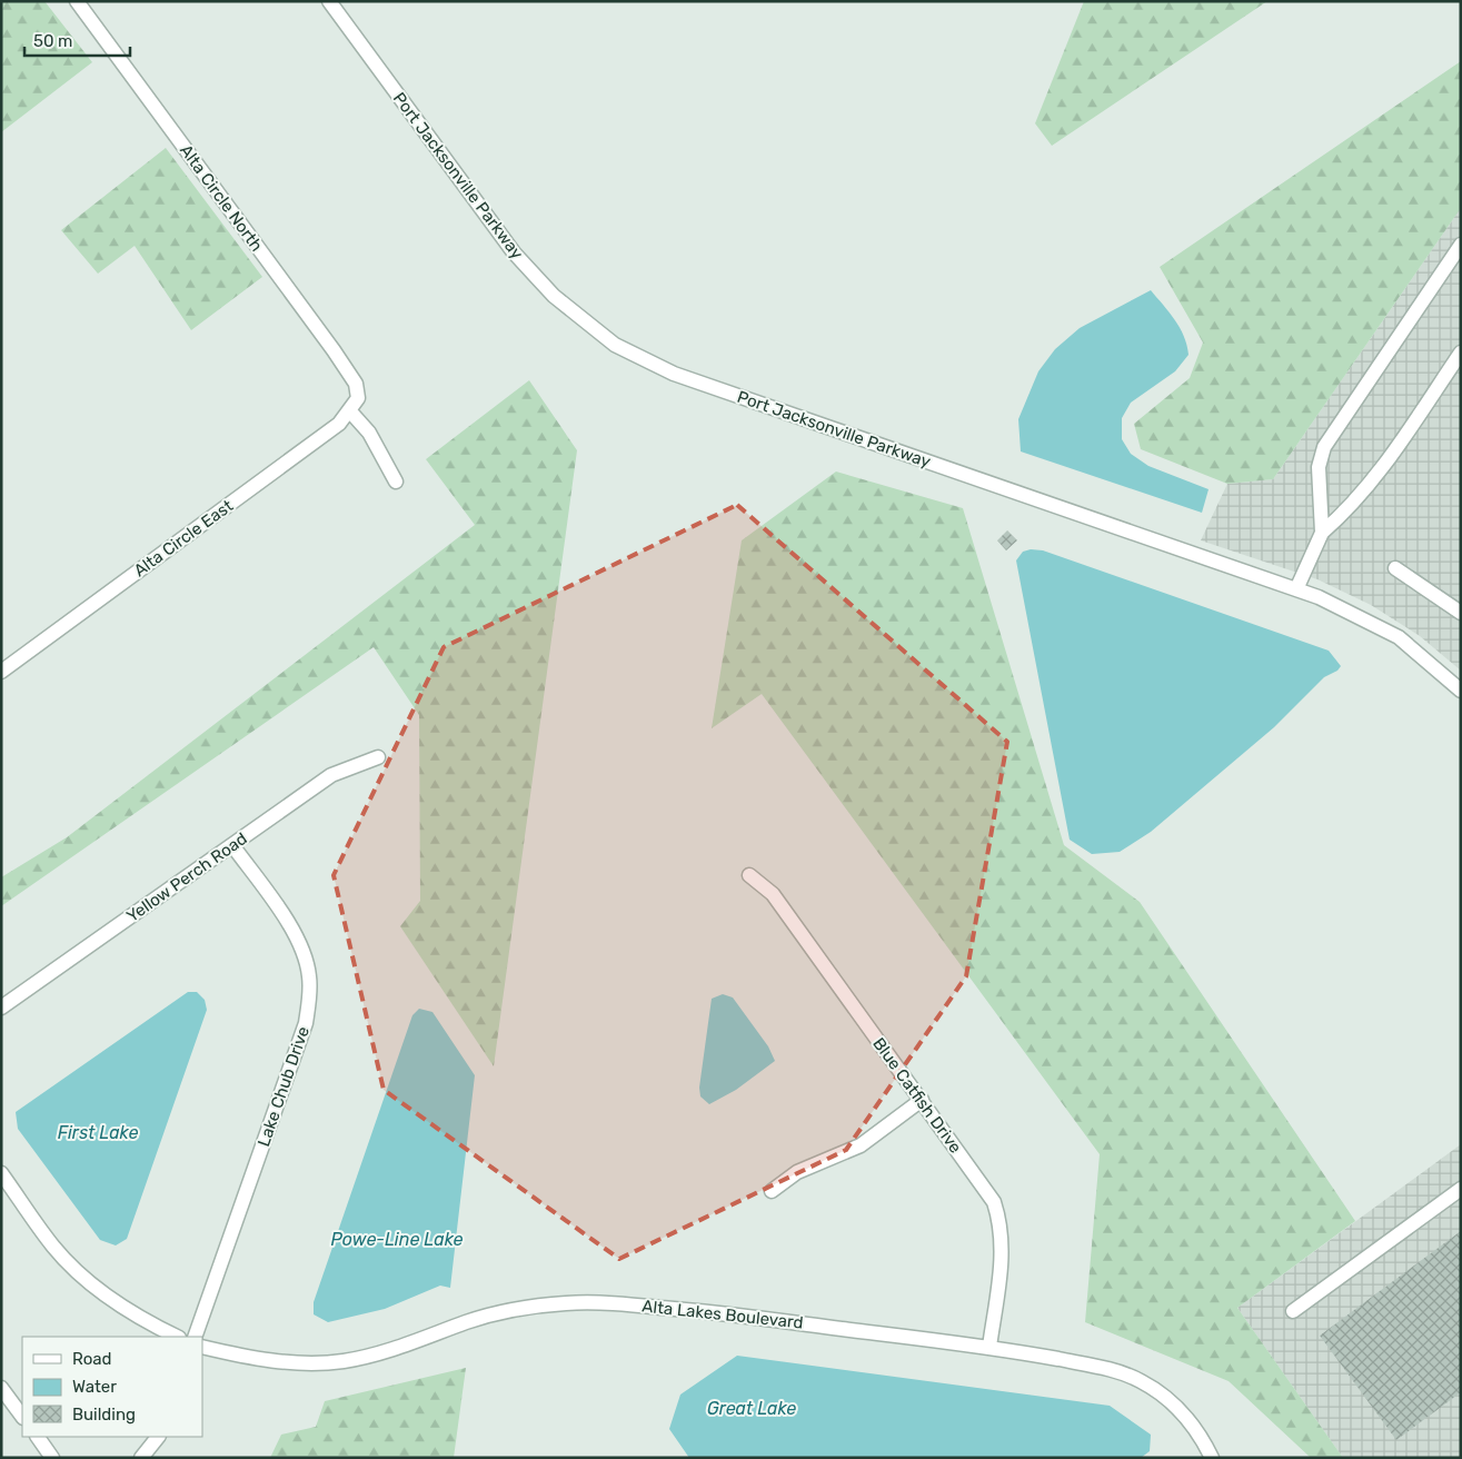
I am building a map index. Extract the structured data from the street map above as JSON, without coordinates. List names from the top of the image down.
{
  "streets": {
    "street": [
      "Port Jacksonville Parkway",
      "Alta Circle North",
      "Alta Circle East",
      "Yellow Perch Road",
      "Lake Chub Drive",
      "Blue Catfish Drive",
      "Alta Lakes Boulevard"
    ]
  },
  "crossings": [
    ["Alta Circle North", "Alta Circle East"],
    ["Yellow Perch Road", "Lake Chub Drive"],
    ["Blue Catfish Drive", "Alta Lakes Boulevard"]
  ],
  "water": ["First Lake", "Powe-Line Lake", "Great Lake"],
  "legend": ["Road", "Water", "Building"],
  "scale_bar": "50 m"
}
